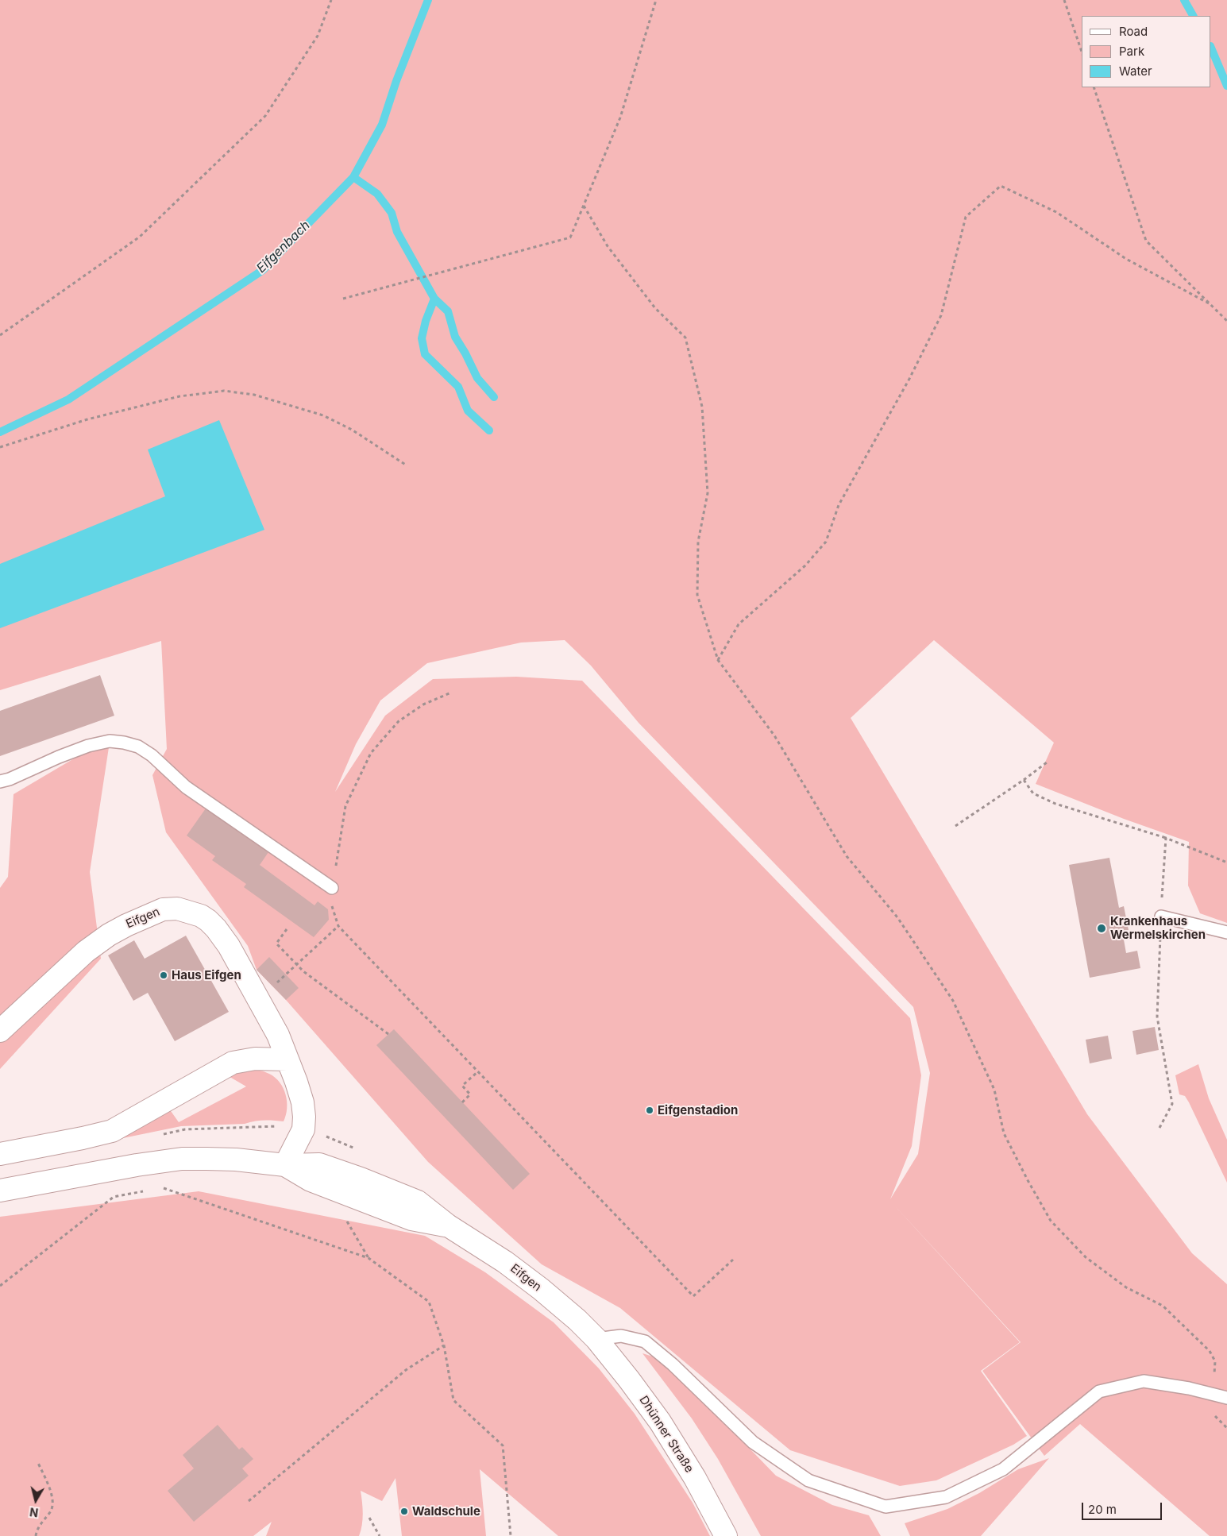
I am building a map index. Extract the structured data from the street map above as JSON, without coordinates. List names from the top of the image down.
{
  "streets": {
    "main road": ["Eifgen", "Dhünner Straße"]
  },
  "crossings": [
    ["Eifgen", "Dhünner Straße"]
  ],
  "water": ["Eifgenbach"],
  "places": [
    "Krankenhaus Wermelskirchen",
    "Haus Eifgen",
    "Eifgenstadion",
    "Waldschule"
  ],
  "legend": ["Road", "Park", "Water"],
  "scale_bar": "20 m",
  "north": "bottom"
}
